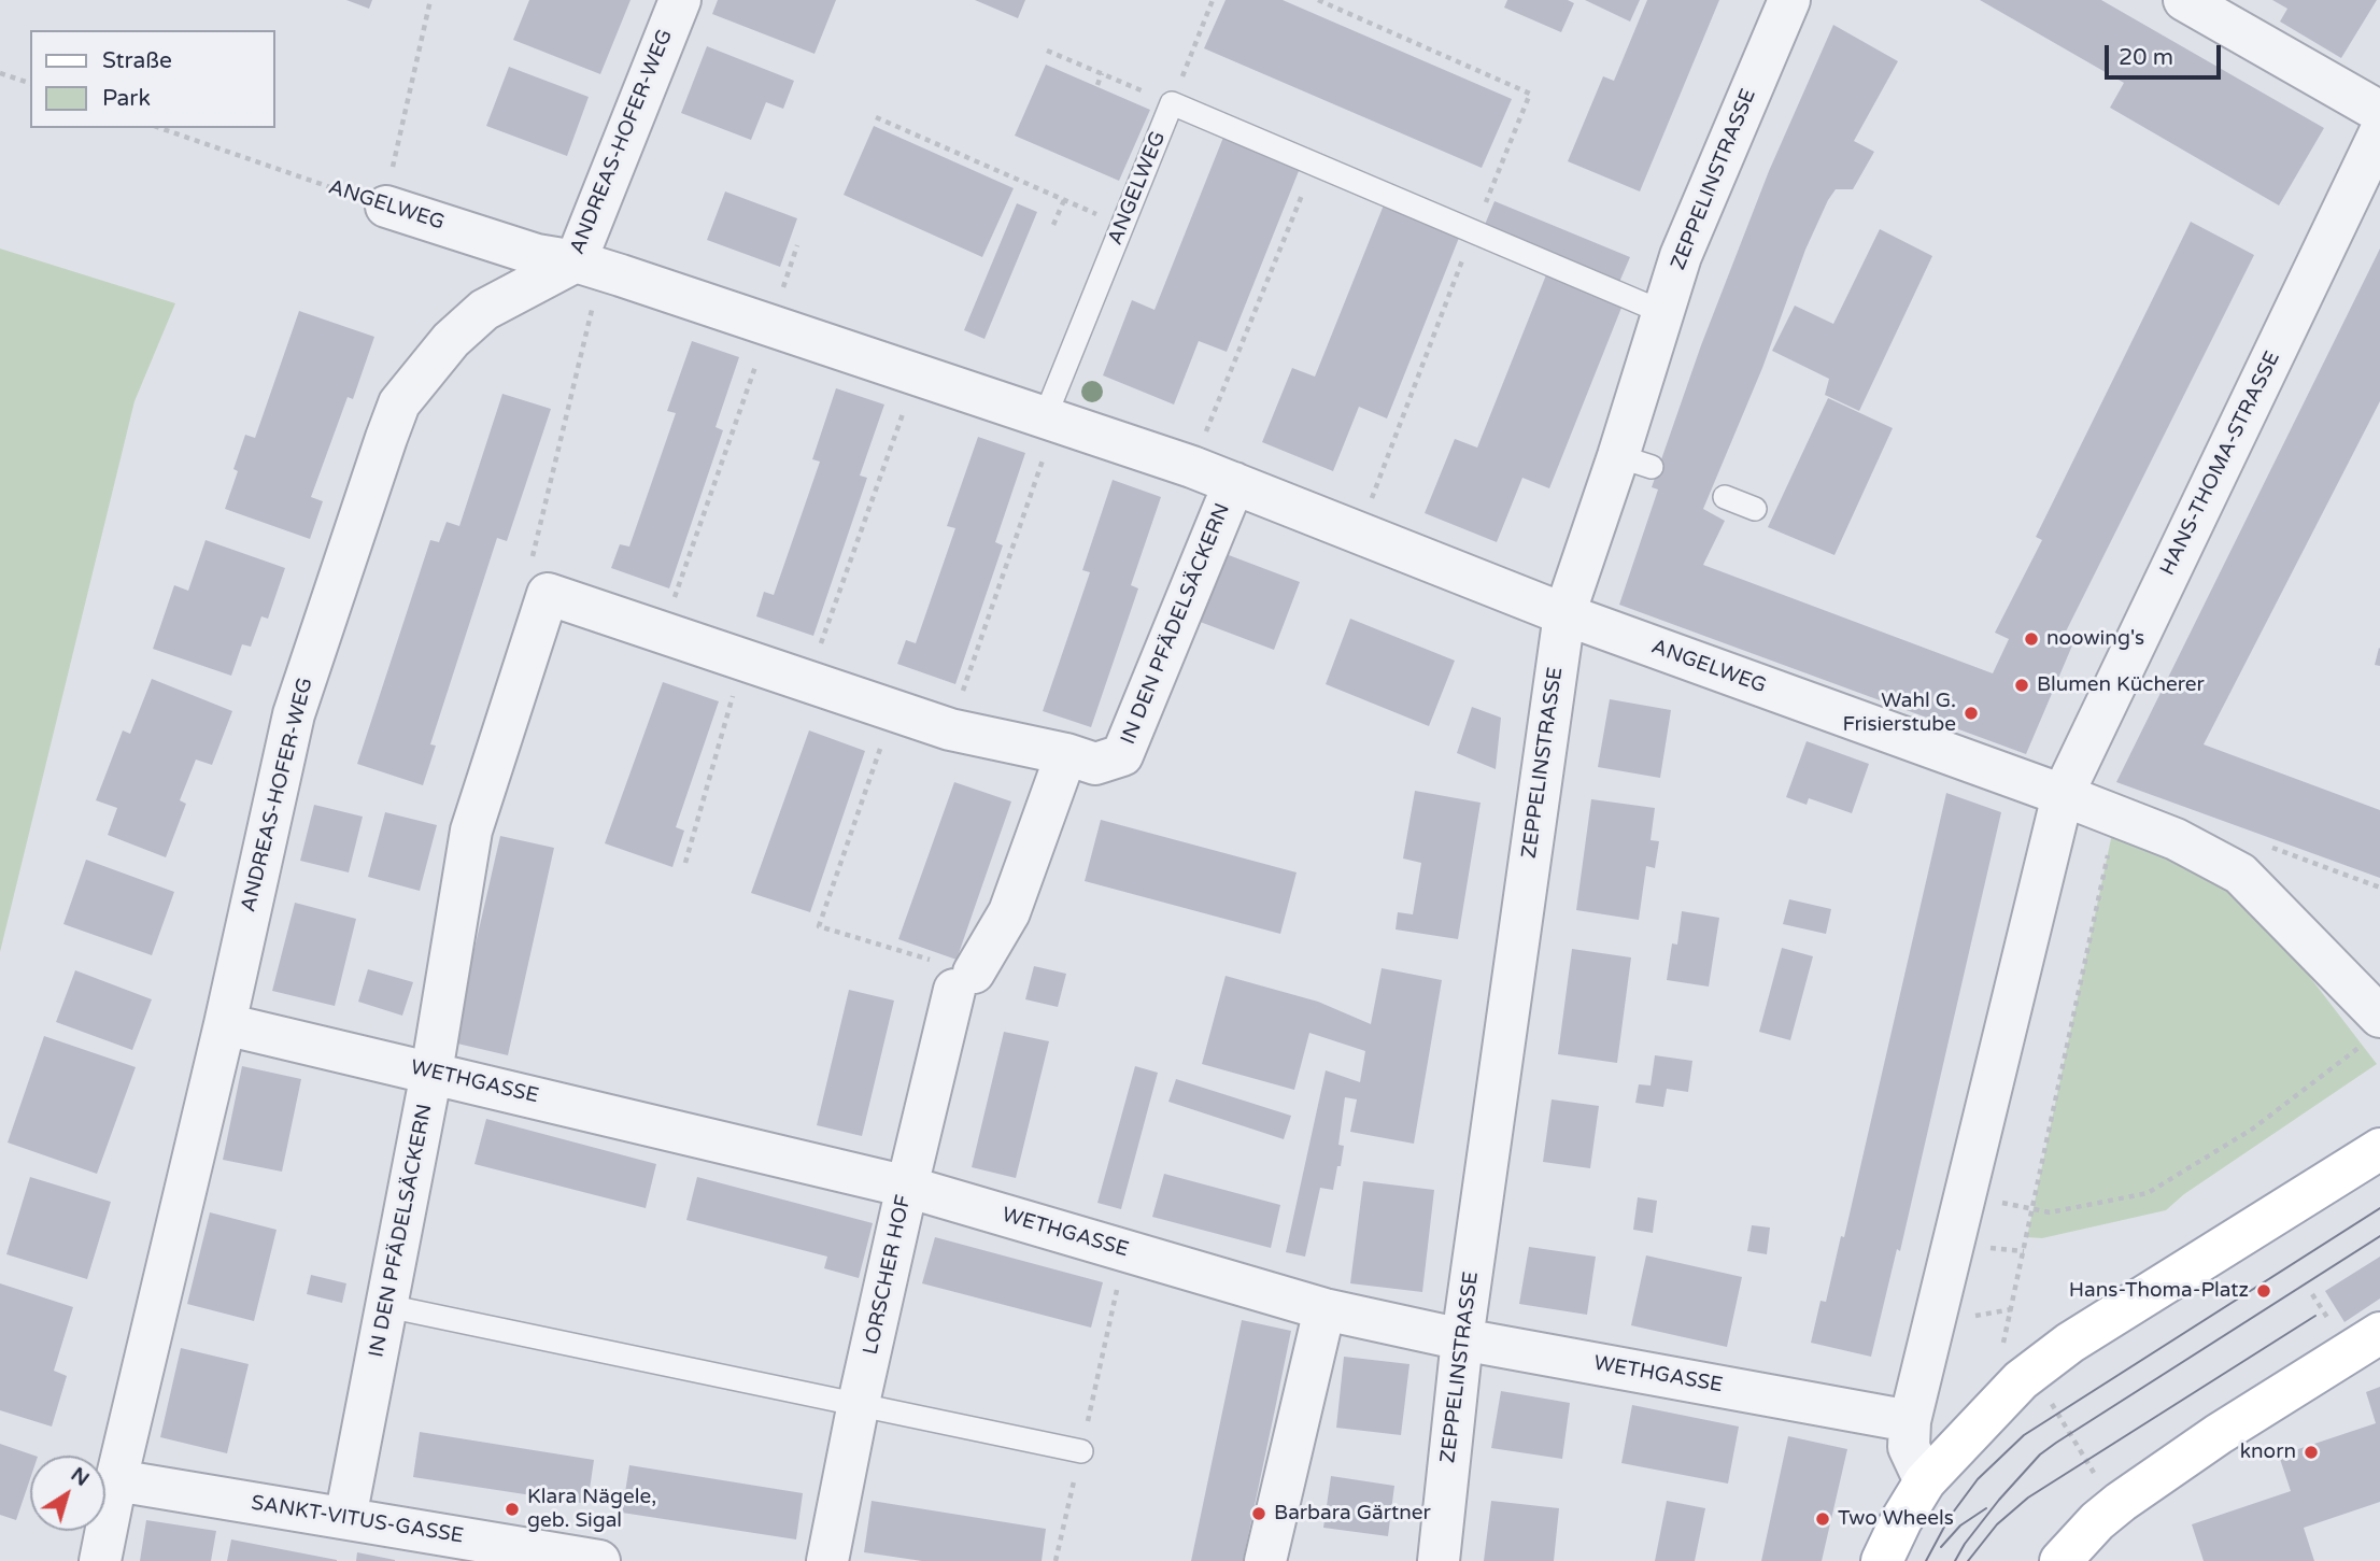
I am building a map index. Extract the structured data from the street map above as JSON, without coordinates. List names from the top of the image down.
{
  "streets": {
    "street": [
      "ANDREAS-HOFER-WEG",
      "ZEPPELINSTRASSE",
      "ANGELWEG",
      "HANS-THOMA-STRASSE",
      "IN DEN PFÄDELSÄCKERN",
      "WETHGASSE",
      "LORSCHER HOF",
      "SANKT-VITUS-GASSE"
    ]
  },
  "crossings": [
    ["ANDREAS-HOFER-WEG", "ANGELWEG"],
    ["ANDREAS-HOFER-WEG", "WETHGASSE"],
    ["ANDREAS-HOFER-WEG", "SANKT-VITUS-GASSE"],
    ["ZEPPELINSTRASSE", "ANGELWEG"],
    ["ZEPPELINSTRASSE", "WETHGASSE"],
    ["ANGELWEG", "HANS-THOMA-STRASSE"],
    ["ANGELWEG", "IN DEN PFÄDELSÄCKERN"],
    ["IN DEN PFÄDELSÄCKERN", "WETHGASSE"],
    ["IN DEN PFÄDELSÄCKERN", "LORSCHER HOF"],
    ["IN DEN PFÄDELSÄCKERN", "SANKT-VITUS-GASSE"],
    ["WETHGASSE", "LORSCHER HOF"]
  ],
  "places": [
    "noowing's",
    "Blumen Kücherer",
    "Wahl G. Frisierstube",
    "Hans-Thoma-Platz",
    "knorn",
    "Klara Nägele, geb. Sigal",
    "Barbara Gärtner",
    "Two Wheels"
  ],
  "legend": ["Straße", "Park"],
  "scale_bar": "20 m",
  "north": "top right"
}
